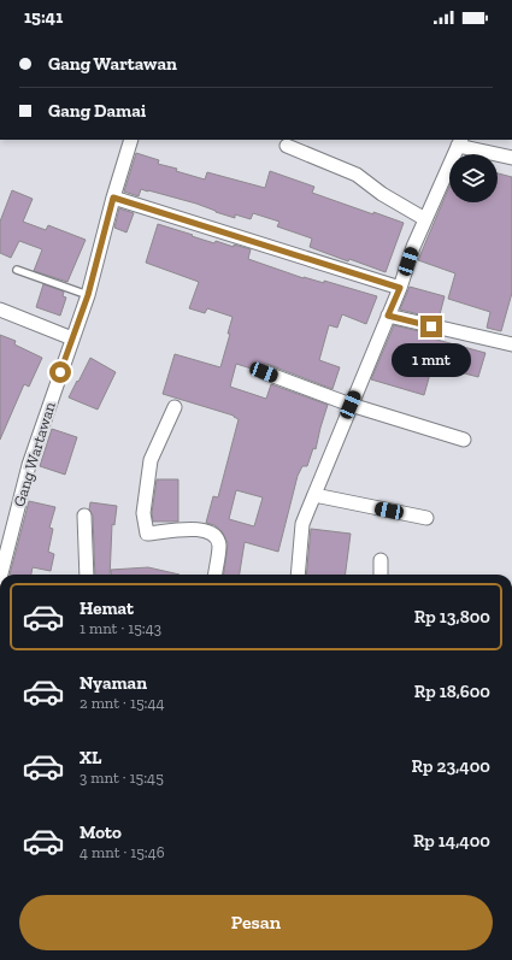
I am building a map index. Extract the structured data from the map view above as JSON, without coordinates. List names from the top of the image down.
{
  "streets": {
    "street": ["Gang Wartawan"]
  },
  "page": {
    "status": "15:41",
    "banner": ["Gang Wartawan", "Gang Damai"],
    "bubble": "1 mnt",
    "list": [
      {
        "name": "Hemat",
        "note": "1 mnt · 15:43",
        "value": "Rp 13,800"
      },
      {
        "name": "Nyaman",
        "note": "2 mnt · 15:44",
        "value": "Rp 18,600"
      },
      {
        "name": "XL",
        "note": "3 mnt · 15:45",
        "value": "Rp 23,400"
      },
      {
        "name": "Moto",
        "note": "4 mnt · 15:46",
        "value": "Rp 14,400"
      }
    ],
    "buttons": "Pesan"
  }
}
